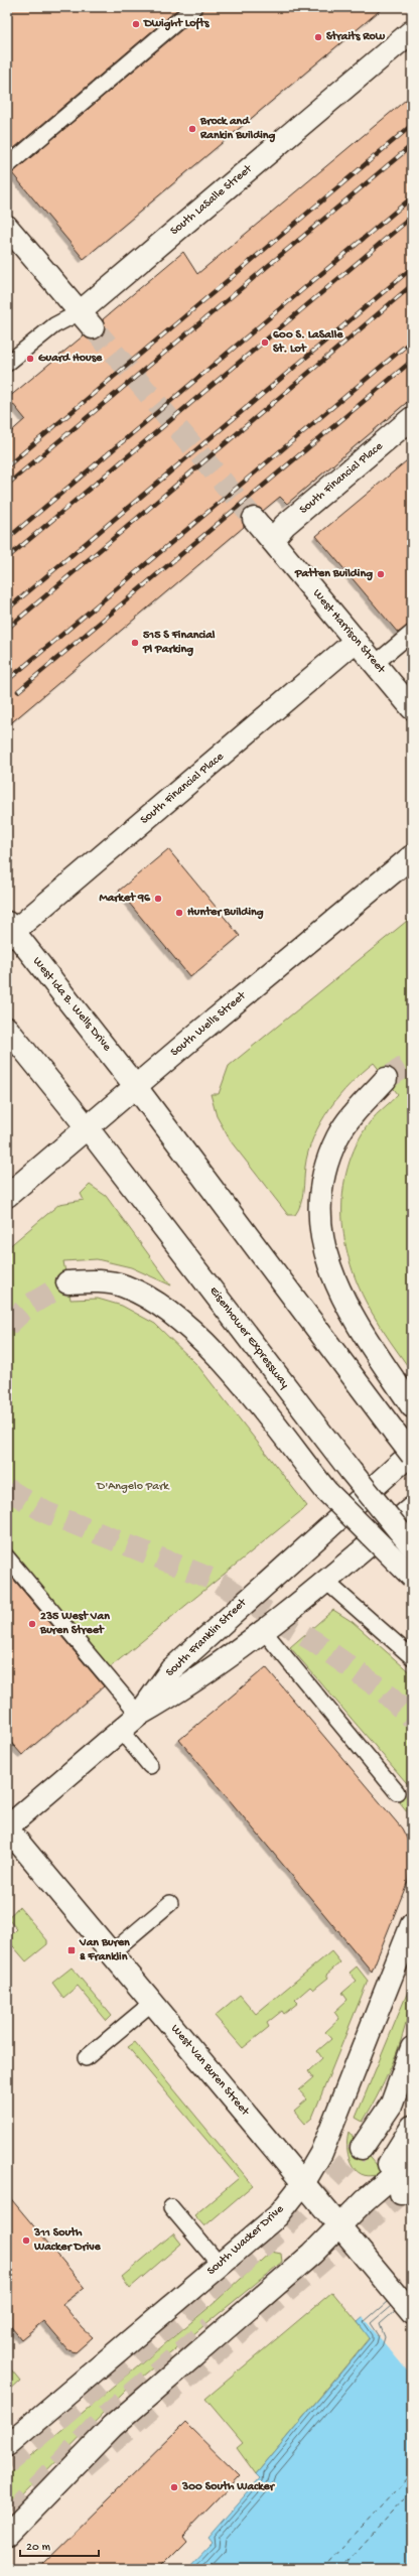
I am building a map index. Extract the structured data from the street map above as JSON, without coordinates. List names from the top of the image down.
{
  "streets": {
    "main road": [
      "South LaSalle Street",
      "South Financial Place",
      "West Harrison Street",
      "West Ida B. Wells Drive",
      "South Wells Street",
      "Eisenhower Expressway",
      "South Franklin Street",
      "West Van Buren Street",
      "South Wacker Drive"
    ]
  },
  "crossings": [
    ["South Financial Place", "West Harrison Street"],
    ["South Financial Place", "West Ida B. Wells Drive"],
    ["West Ida B. Wells Drive", "South Wells Street"],
    ["South Wells Street", "Eisenhower Expressway"],
    ["South Franklin Street", "West Van Buren Street"],
    ["West Van Buren Street", "South Wacker Drive"]
  ],
  "parks": ["D'Angelo Park"],
  "places": {
    "other": [
      "Dwight Lofts",
      "Straits Row",
      "Brock and Rankin Building",
      "600 S. LaSalle St. Lot",
      "Guard House",
      "Patten Building",
      "515 S Financial Pl Parking",
      "Market 96",
      "Hunter Building",
      "235 West Van Buren Street",
      "311 South Wacker Drive",
      "300 South Wacker"
    ],
    "transit": ["Van Buren & Franklin"]
  },
  "scale_bar": "20 m"
}
